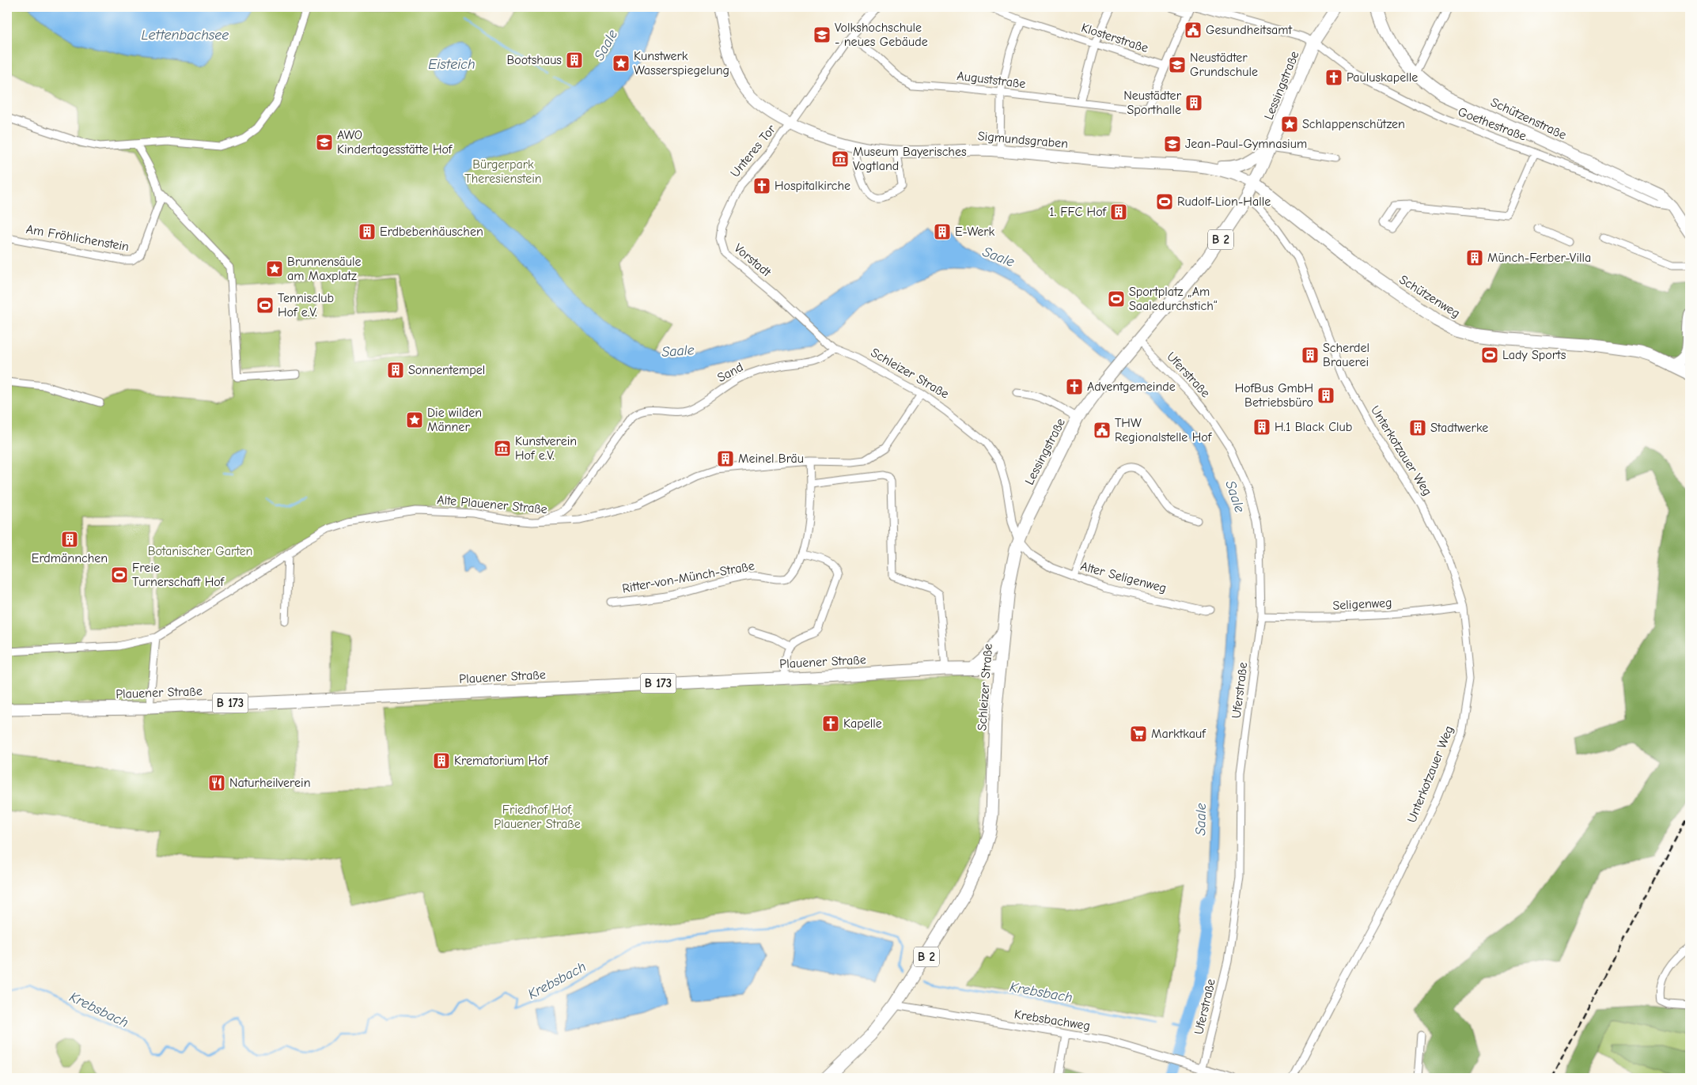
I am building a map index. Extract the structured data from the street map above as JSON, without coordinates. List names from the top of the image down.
{
  "streets": {
    "main road": [
      "Lessingstraße",
      "B 2",
      "Schützenweg",
      "Schleizer Straße",
      "Plauener Straße",
      "B 173"
    ],
    "street": [
      "Klosterstraße",
      "Auguststraße",
      "Schützenstraße",
      "Goethestraße",
      "Sigmundsgraben",
      "Unteres Tor",
      "Am Fröhlichenstein",
      "Vorstadt",
      "Sand",
      "Uferstraße",
      "Unterkotzauer Weg",
      "Alte Plauener Straße",
      "Ritter-von-Münch-Straße",
      "Alter Seligenweg",
      "Seligenweg",
      "Krebsbachweg"
    ]
  },
  "crossings": [
    ["Klosterstraße", "Auguststraße"],
    ["Auguststraße", "Unteres Tor"],
    ["Lessingstraße", "Goethestraße"],
    ["Lessingstraße", "Sigmundsgraben"],
    ["Lessingstraße", "Schützenweg"],
    ["Lessingstraße", "Schleizer Straße"],
    ["Lessingstraße", "Uferstraße"],
    ["Lessingstraße", "Unterkotzauer Weg"],
    ["Lessingstraße", "Alter Seligenweg"],
    ["Schützenstraße", "Goethestraße"],
    ["Sigmundsgraben", "Unteres Tor"],
    ["Sigmundsgraben", "Schützenweg"],
    ["Unteres Tor", "Vorstadt"],
    ["Vorstadt", "Sand"],
    ["Vorstadt", "Schleizer Straße"],
    ["Sand", "Schleizer Straße"],
    ["Sand", "Alte Plauener Straße"],
    ["Schleizer Straße", "Alte Plauener Straße"],
    ["Schleizer Straße", "Alter Seligenweg"],
    ["Schleizer Straße", "Plauener Straße"],
    ["Schleizer Straße", "Krebsbachweg"],
    ["Uferstraße", "Seligenweg"],
    ["Uferstraße", "Krebsbachweg"],
    ["Unterkotzauer Weg", "Seligenweg"]
  ],
  "water": [
    "Lettenbachsee",
    "Saale",
    "Eisteich",
    "Krebsbach"
  ],
  "parks": ["Bürgerpark Theresienstein", "Botanischer Garten", "Friedhof Hof, Plauener Straße"],
  "places": {
    "public building": ["Gesundheitsamt", "THW Regionalstelle Hof"],
    "school or university": [
      "Volkshochschule - neues Gebäude",
      "Neustädter Grundschule",
      "AWO Kindertagesstätte Hof",
      "Jean-Paul-Gymnasium"
    ],
    "building": [
      "Bootshaus",
      "Neustädter Sporthalle",
      "1. FFC Hof",
      "Erdbebenhäuschen",
      "E-Werk",
      "Münch-Ferber-Villa",
      "Scherdel Brauerei",
      "Sonnentempel",
      "HofBus GmbH Betriebsbüro",
      "H.1 Black Club",
      "Stadtwerke",
      "Meinel Bräu",
      "Erdmännchen",
      "Krematorium Hof"
    ],
    "place": [
      "Kunstwerk Wasserspiegelung",
      "Schlappenschützen",
      "Brunnensäule am Maxplatz",
      "Die wilden Männer"
    ],
    "church": [
      "Pauluskapelle",
      "Hospitalkirche",
      "Adventgemeinde",
      "Kapelle"
    ],
    "museum": ["Museum Bayerisches Vogtland", "Kunstverein Hof e.V."],
    "sports": [
      "Rudolf-Lion-Halle",
      "Sportplatz „Am Saaledurchstich“",
      "Tennisclub Hof e.V.",
      "Lady Sports",
      "Freie Turnerschaft Hof"
    ],
    "supermarket": ["Marktkauf"],
    "restaurant": ["Naturheilverein"]
  }
}
